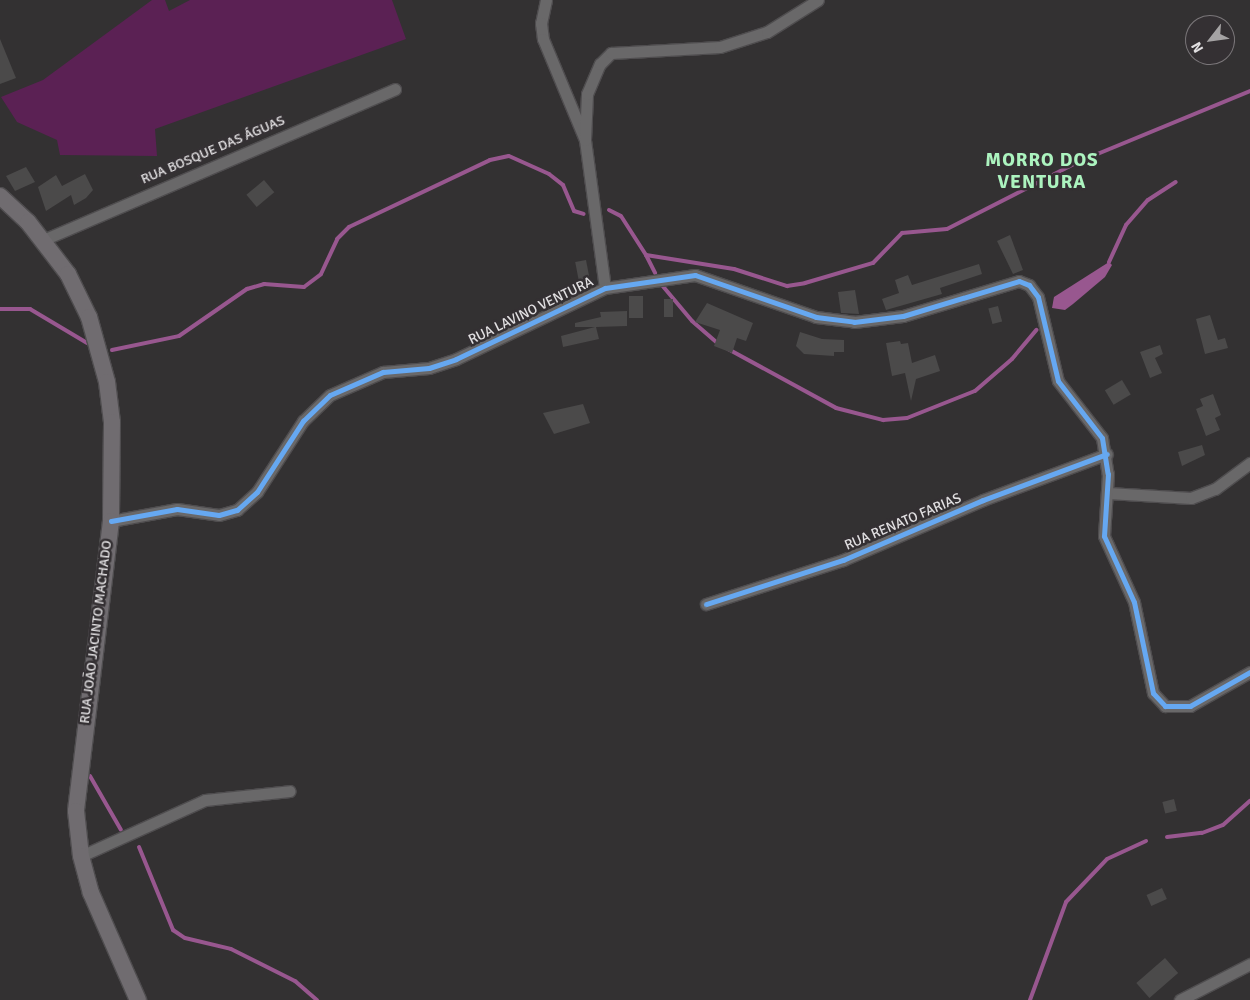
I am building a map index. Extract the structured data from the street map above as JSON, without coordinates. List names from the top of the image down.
{
  "streets": {
    "main road": ["RUA JOÃO JACINTO MACHADO"],
    "street": ["RUA BOSQUE DAS ÁGUAS", "RUA LAVINO VENTURA", "RUA RENATO FARIAS"]
  },
  "crossings": [
    ["RUA BOSQUE DAS ÁGUAS", "RUA JOÃO JACINTO MACHADO"],
    ["RUA LAVINO VENTURA", "RUA RENATO FARIAS"],
    ["RUA LAVINO VENTURA", "RUA JOÃO JACINTO MACHADO"]
  ],
  "districts": ["MORRO DOS VENTURA"],
  "north": "bottom left"
}
